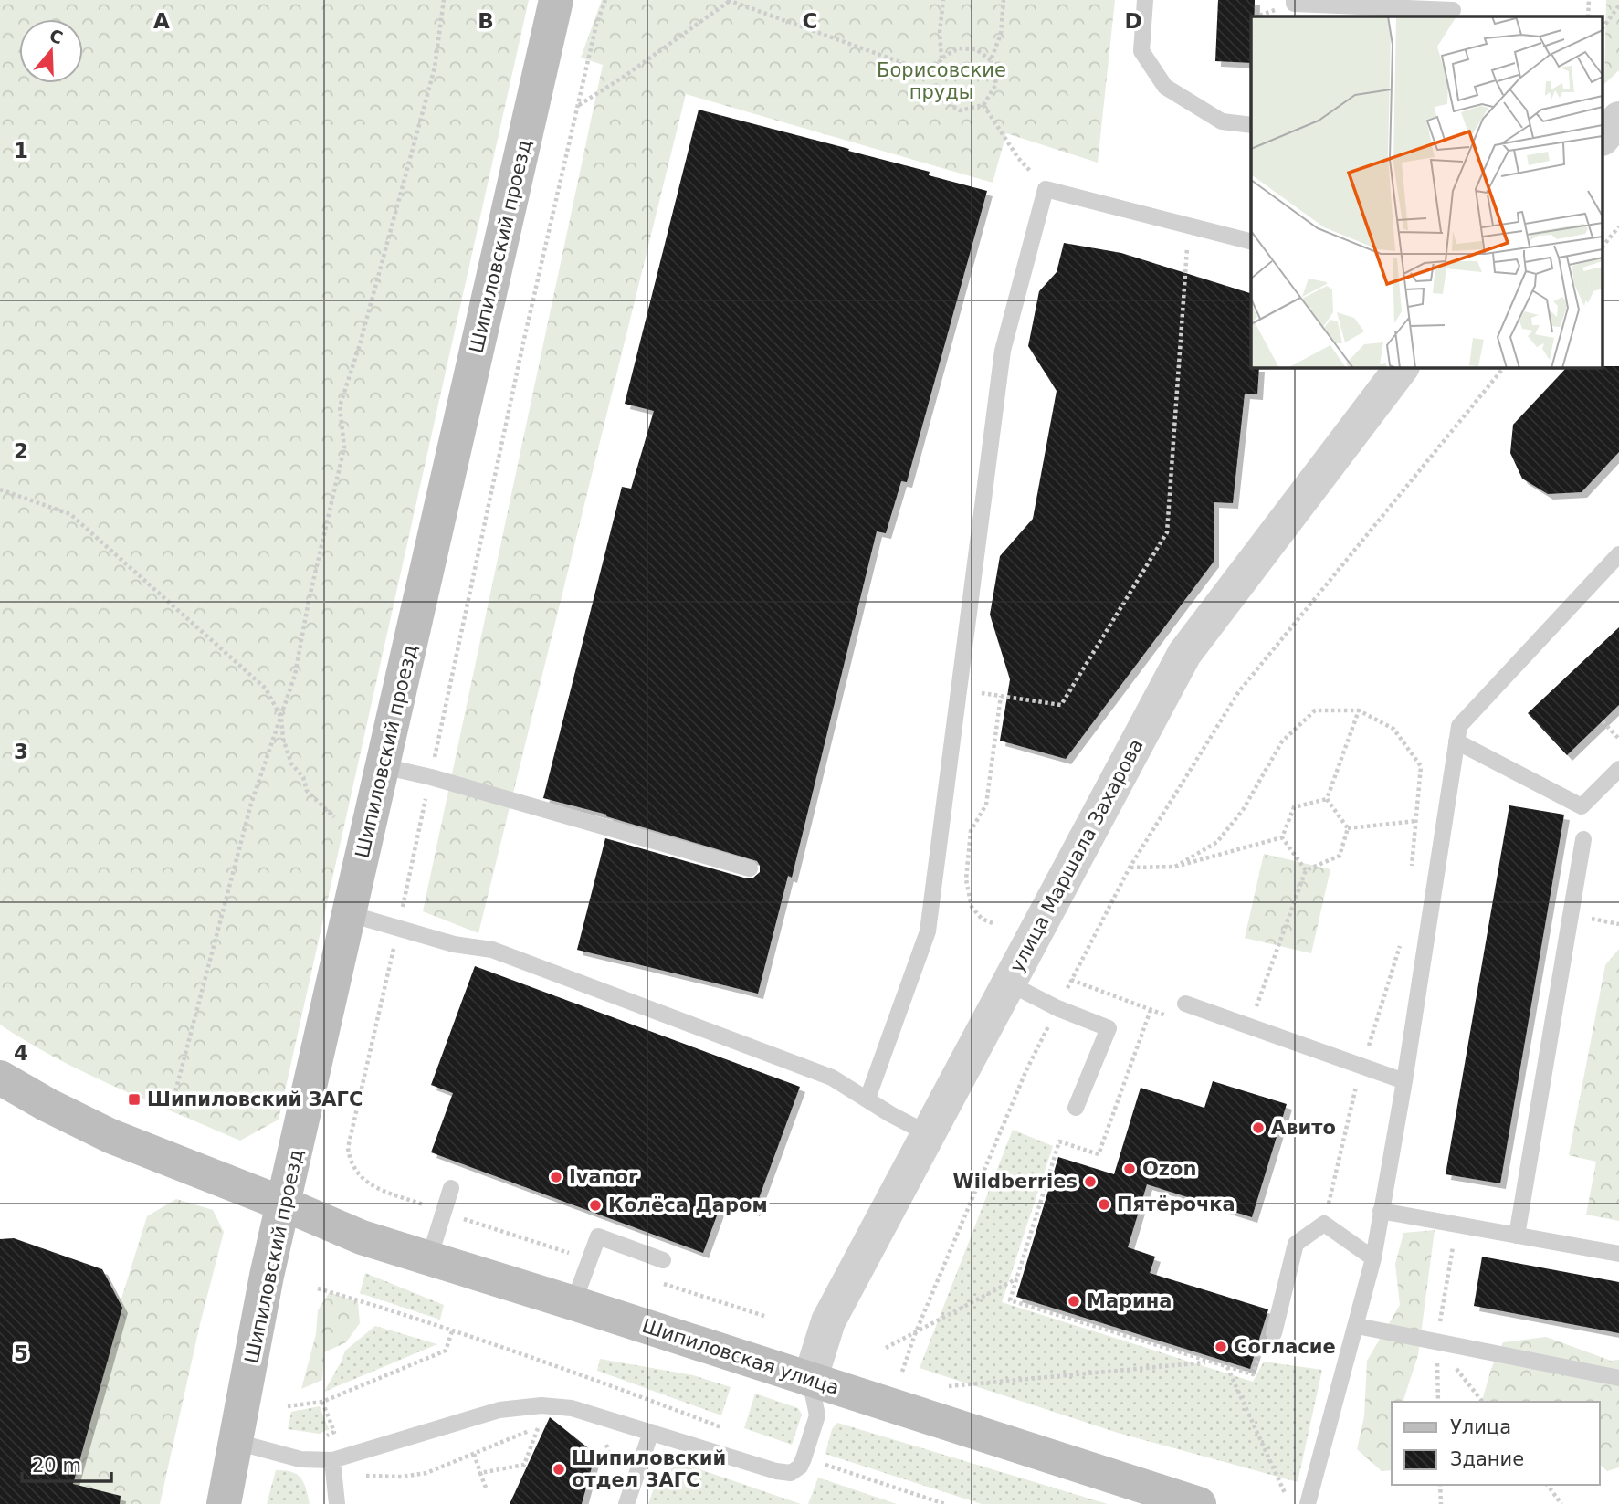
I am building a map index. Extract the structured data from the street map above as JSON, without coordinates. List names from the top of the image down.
{
  "streets": {
    "main road": ["Шипиловский проезд", "Шипиловская улица"],
    "street": ["улица Маршала Захарова"]
  },
  "crossings": [
    ["Шипиловский проезд", "Шипиловская улица"],
    ["улица Маршала Захарова", "Шипиловская улица"]
  ],
  "parks": ["Борисовские пруды"],
  "places": {
    "transit": ["Шипиловский ЗАГС"],
    "other": [
      "Авито",
      "Ozon",
      "Ivanor",
      "Wildberries",
      "Пятёрочка",
      "Колёса Даром",
      "Марина",
      "Согласие",
      "Шипиловский отдел ЗАГС"
    ]
  },
  "legend": ["Улица", "Здание"],
  "scale_bar": "20 m",
  "north": "top",
  "grid": {
    "columns": [
      "A",
      "B",
      "C",
      "D"
    ],
    "rows": [
      "1",
      "2",
      "3",
      "4",
      "5"
    ]
  }
}
